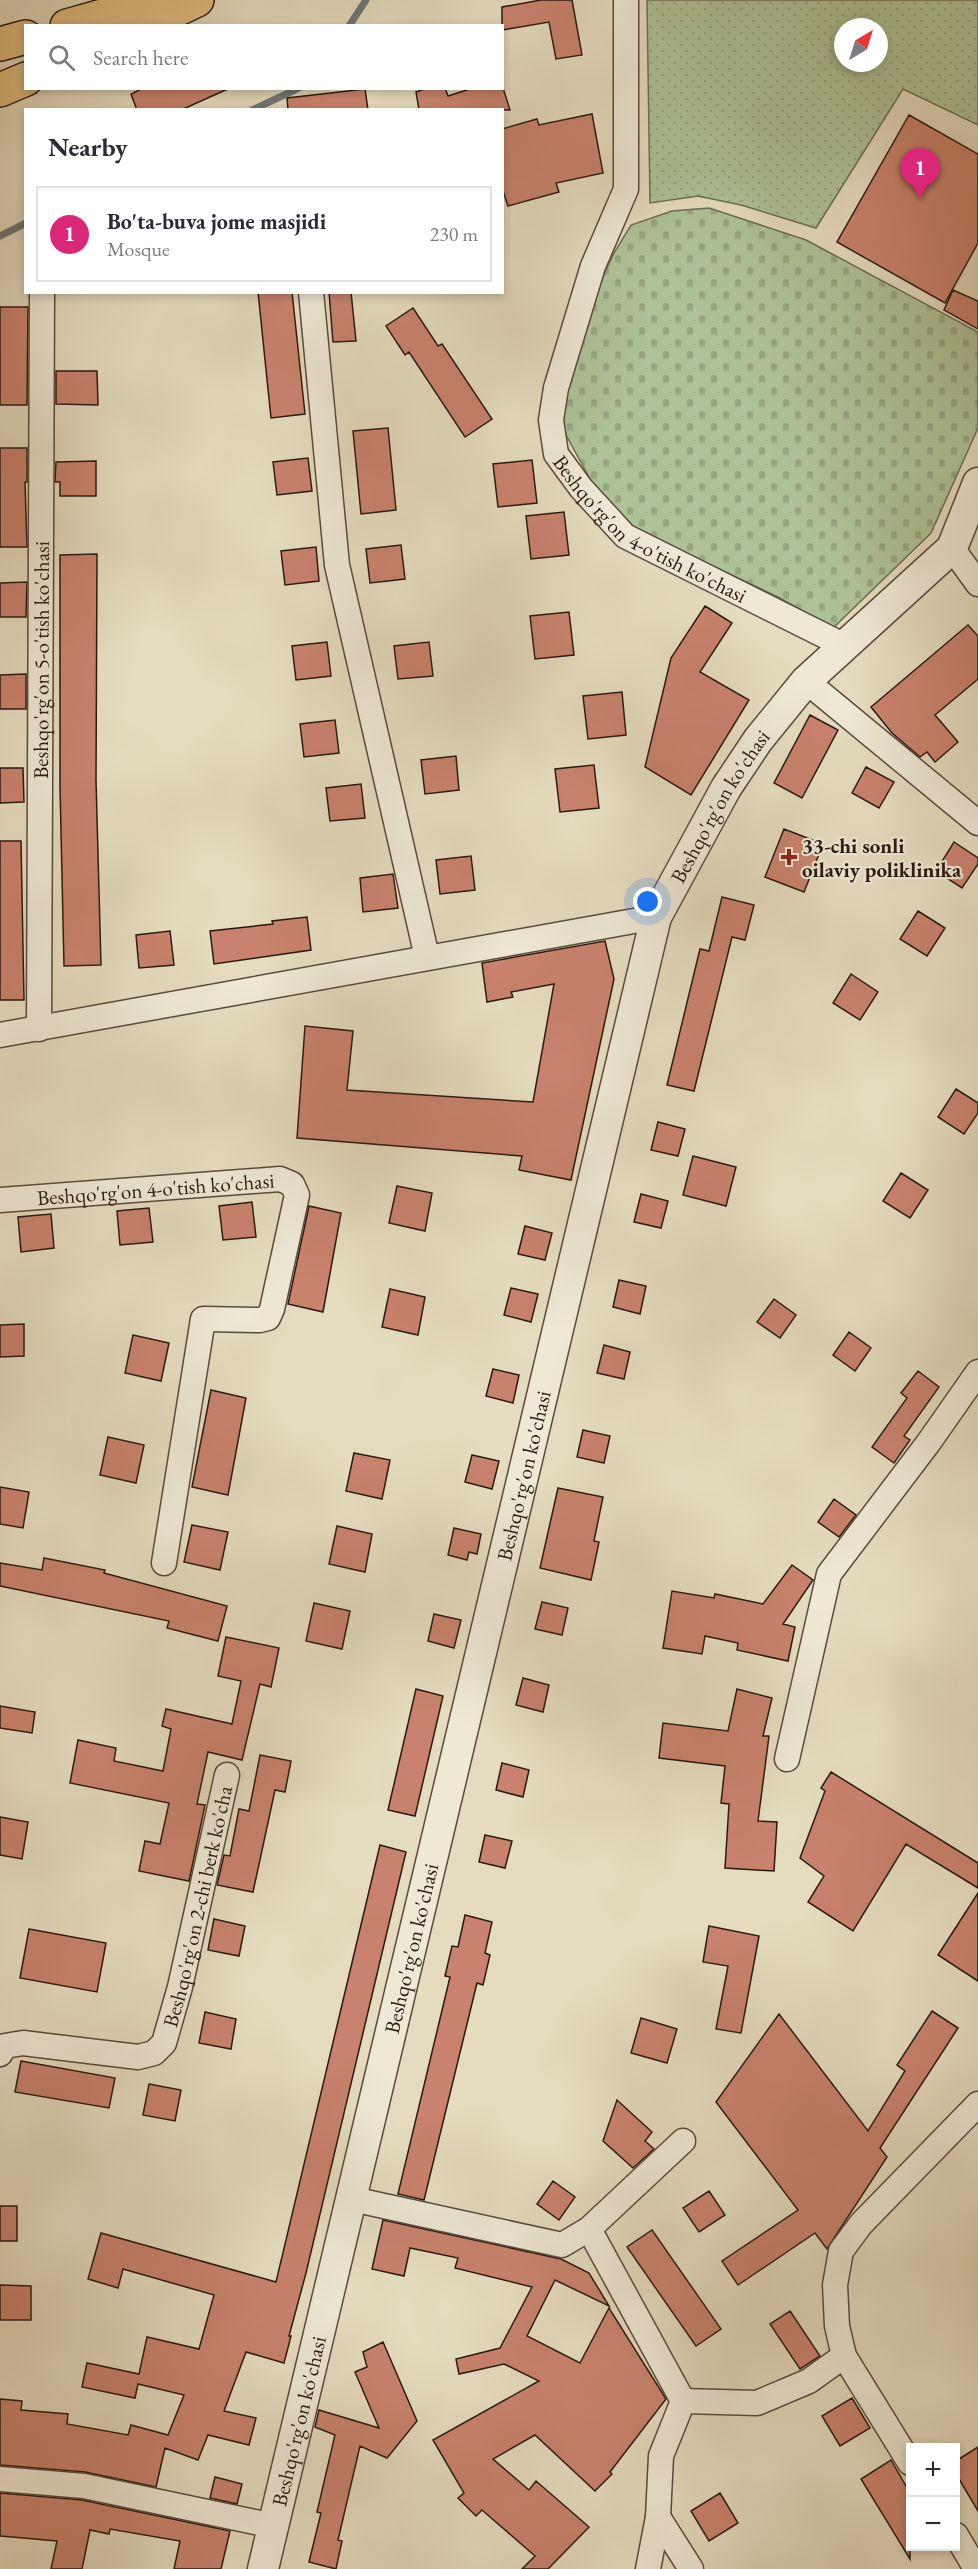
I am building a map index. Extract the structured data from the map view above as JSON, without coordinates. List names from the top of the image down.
{
  "streets": {
    "street": [
      "Beshqo'rg'on 4-o'tish ko'chasi",
      "Beshqo'rg'on 5-o'tish ko'chasi",
      "Beshqo'rg'on ko'chasi",
      "Beshqo'rg'on 2-chi berk ko'cha"
    ]
  },
  "crossings": [
    ["Beshqo'rg'on 4-o'tish ko'chasi", "Beshqo'rg'on ko'chasi"]
  ],
  "places": {
    "health": ["33-chi sonli oilaviy poliklinika"]
  },
  "north": "top right",
  "page": {
    "search": "Search here",
    "heading": "Nearby",
    "pins": "1",
    "list": [
      {
        "mark": "1",
        "name": "Bo'ta-buva jome masjidi",
        "note": "Mosque",
        "value": "230 m"
      }
    ],
    "map_buttons": ["+", "−"]
  }
}
